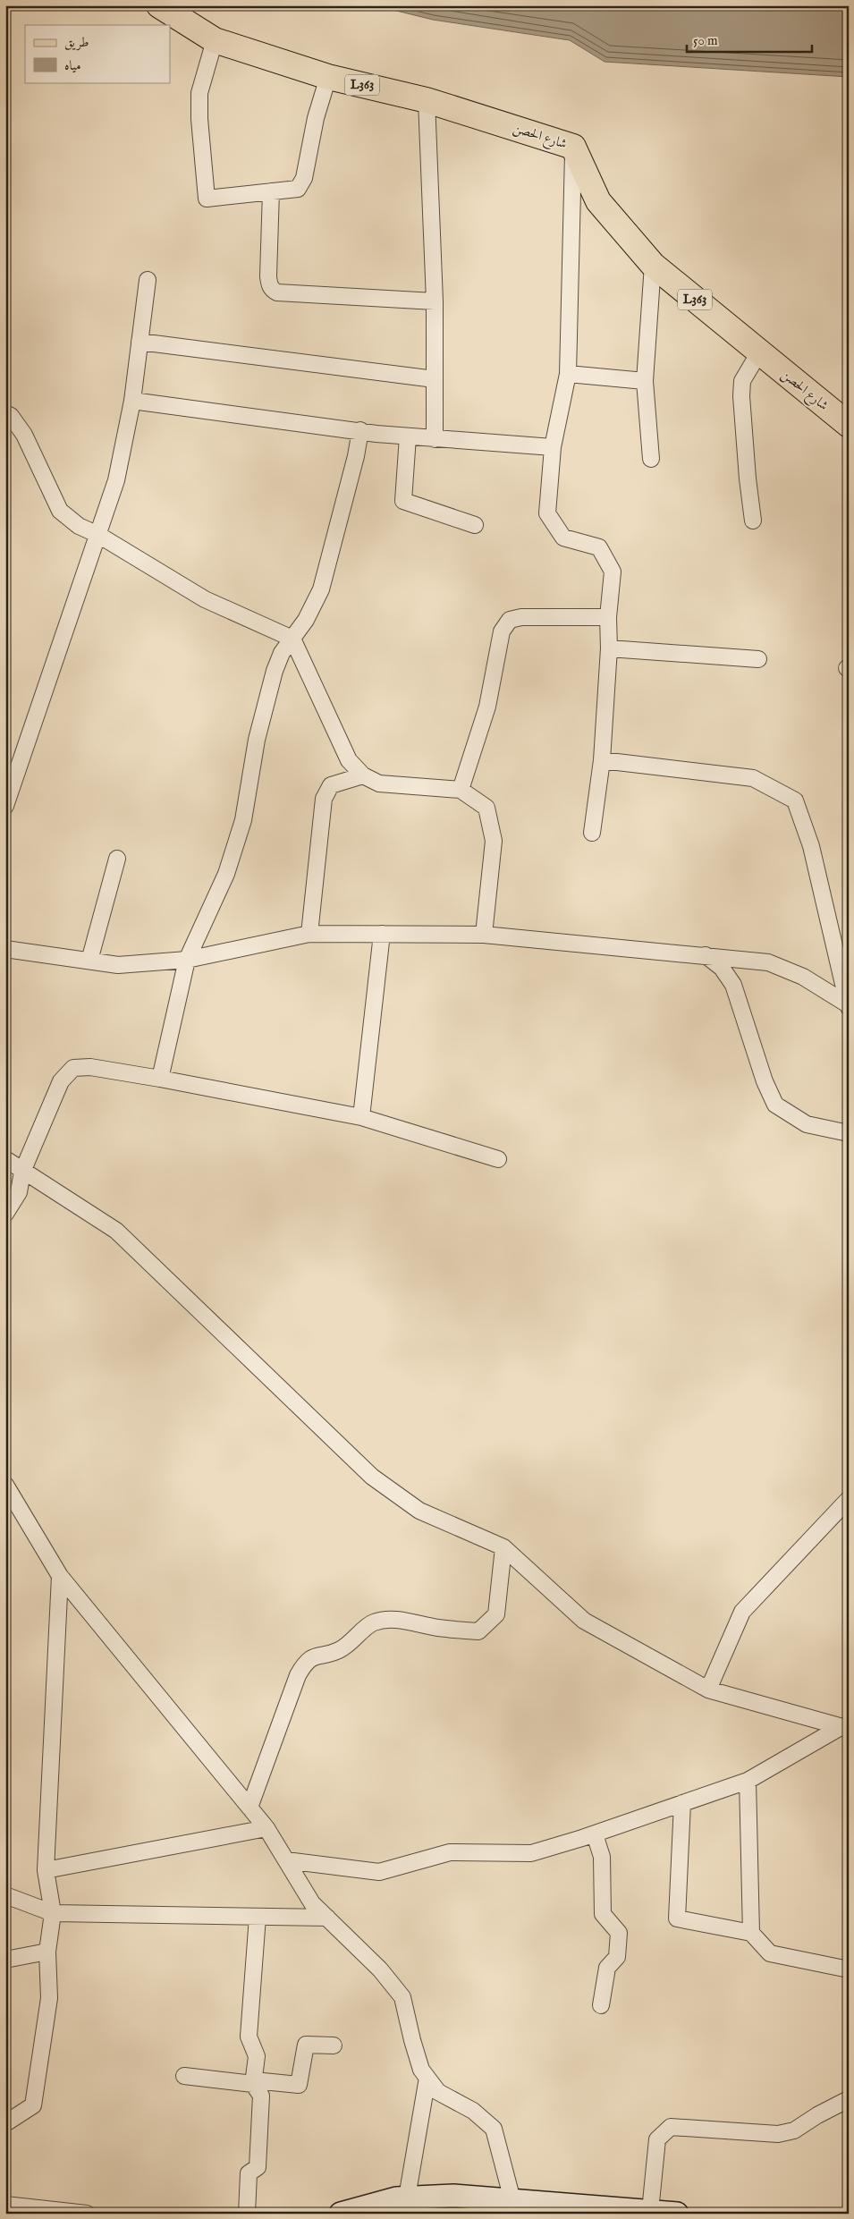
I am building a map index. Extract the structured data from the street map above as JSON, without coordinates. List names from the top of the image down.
{
  "streets": {
    "main road": ["L363", "شارع الحصن"]
  },
  "legend": ["طريق", "مياه"],
  "scale_bar": "50 m"
}
